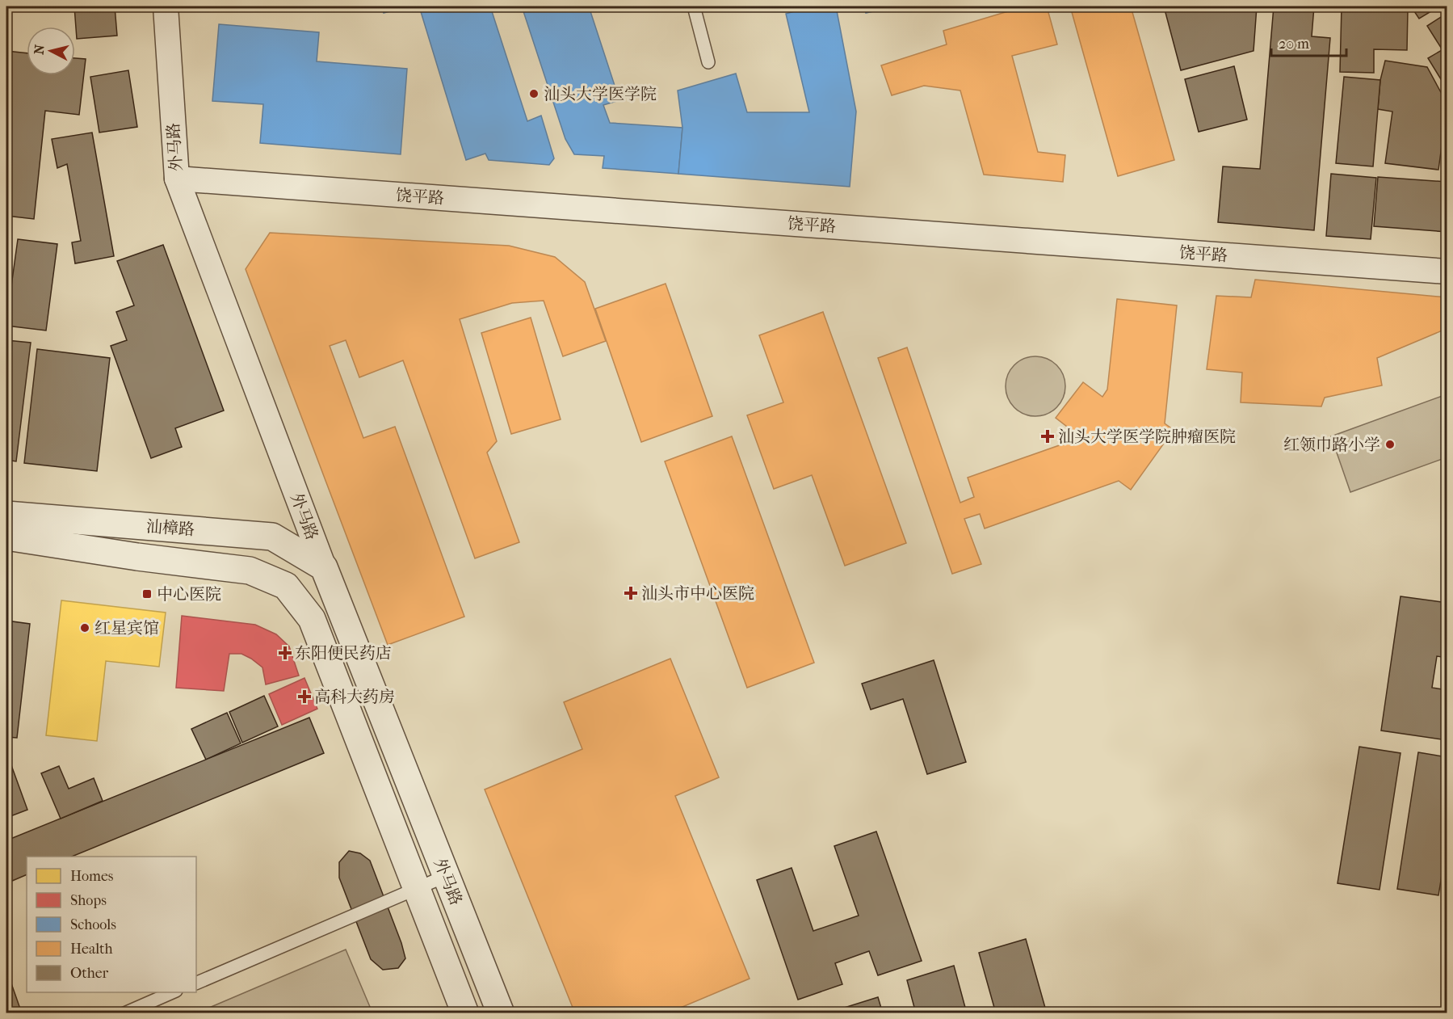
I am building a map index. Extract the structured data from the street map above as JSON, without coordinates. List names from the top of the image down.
{
  "streets": {
    "street": ["外马路", "饶平路", "汕樟路"]
  },
  "crossings": [
    ["外马路", "饶平路"],
    ["外马路", "汕樟路"]
  ],
  "places": {
    "other": ["汕头大学医学院", "红领巾路小学", "红星宾馆"],
    "health": [
      "汕头大学医学院肿瘤医院",
      "汕头市中心医院",
      "东阳便民药店",
      "高科大药房"
    ],
    "transit": ["中心医院"]
  },
  "legend": [
    "Homes",
    "Shops",
    "Schools",
    "Health",
    "Other"
  ],
  "scale_bar": "20 m",
  "north": "left"
}
